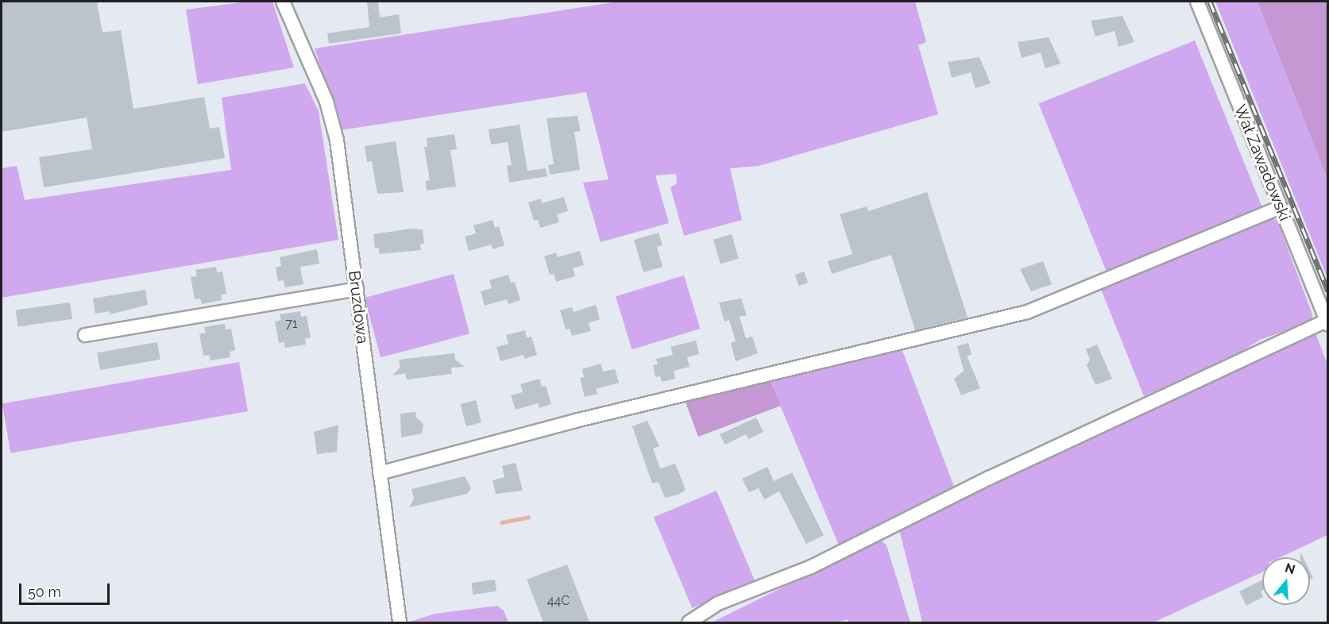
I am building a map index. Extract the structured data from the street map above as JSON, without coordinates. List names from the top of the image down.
{
  "streets": {
    "street": ["Wał Zawadowski", "Bruzdowa"]
  },
  "house_numbers": ["71", "44C"],
  "scale_bar": "50 m",
  "north": "top"
}
